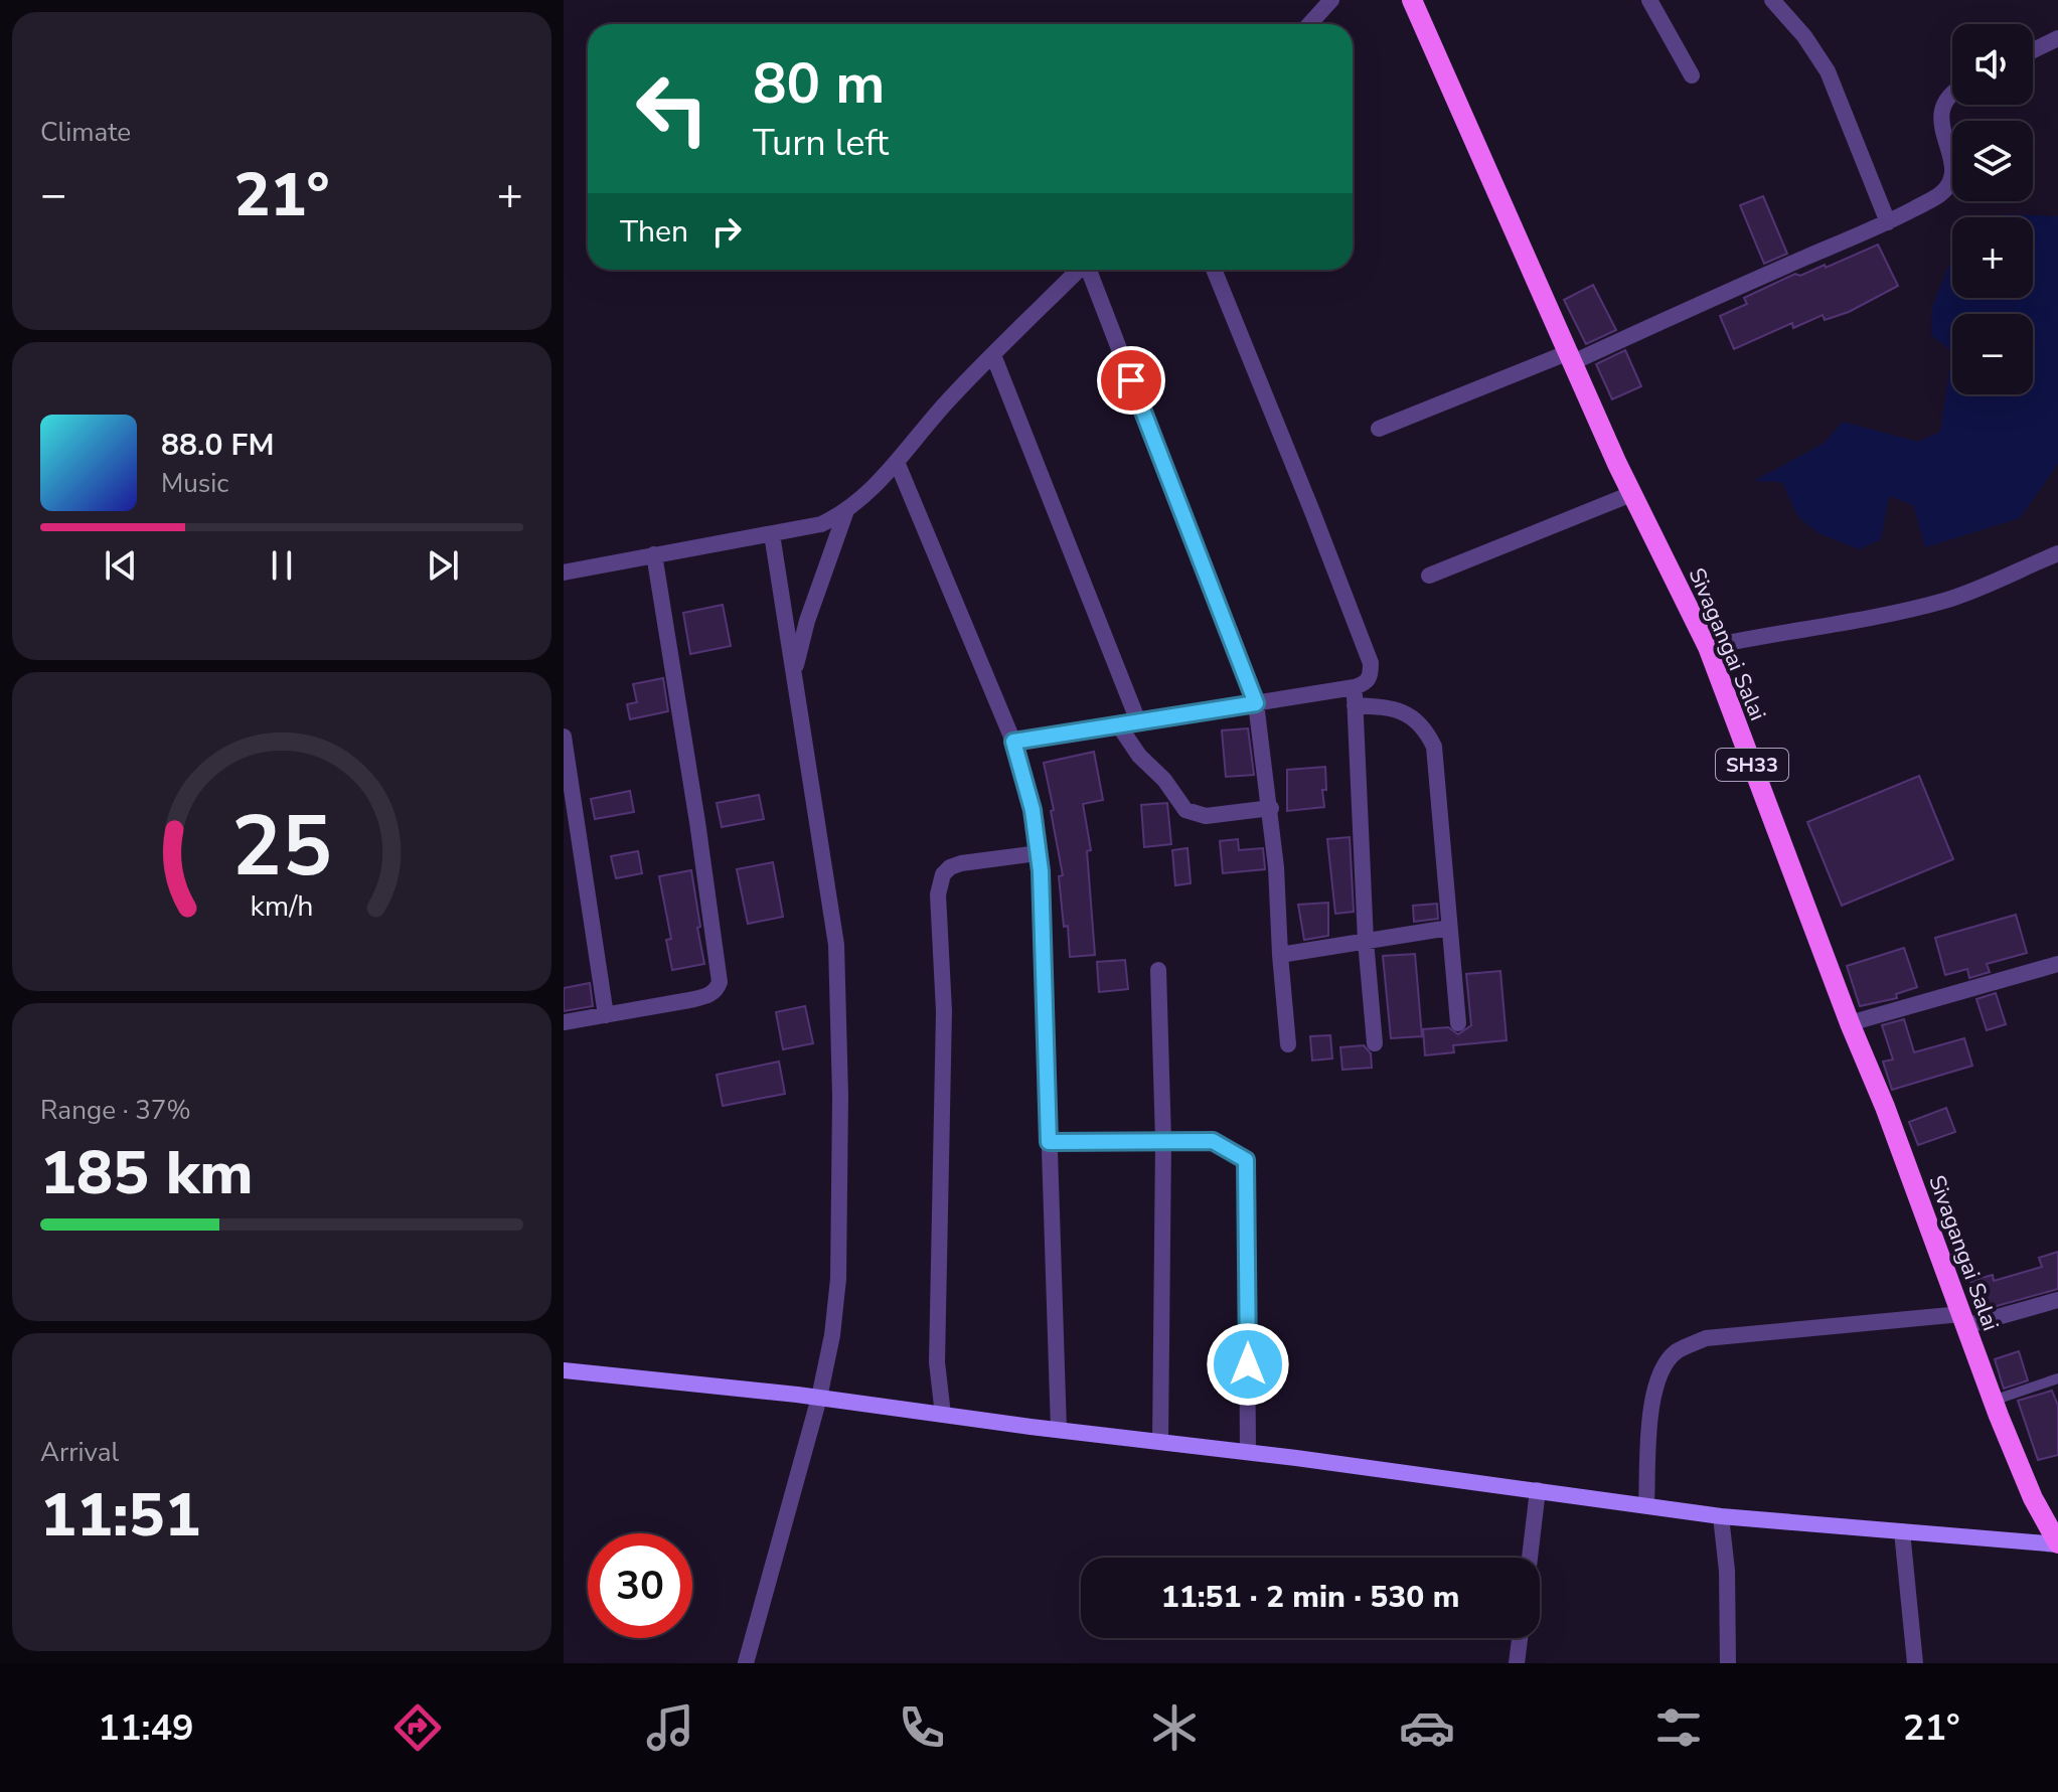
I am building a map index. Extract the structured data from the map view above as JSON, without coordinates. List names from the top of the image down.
{
  "streets": {
    "main road": ["Sivagangai Salai", "SH33"]
  },
  "page": {
    "tile": [
      "Climate",
      ["Range · 37%", "185 km"],
      ["Arrival", "11:51"]
    ],
    "map_buttons": ["+", "−"],
    "turn": ["80 m", "Turn left"],
    "heat": ["−", "21°", "+"],
    "then": "Then",
    "song": ["88.0 FM", "Music"],
    "limit": "30",
    "trip": "11:51 · 2 min · 530 m",
    "tabs": ["11:49", "21°"],
    "gauge": ["25", "km/h"]
  }
}
